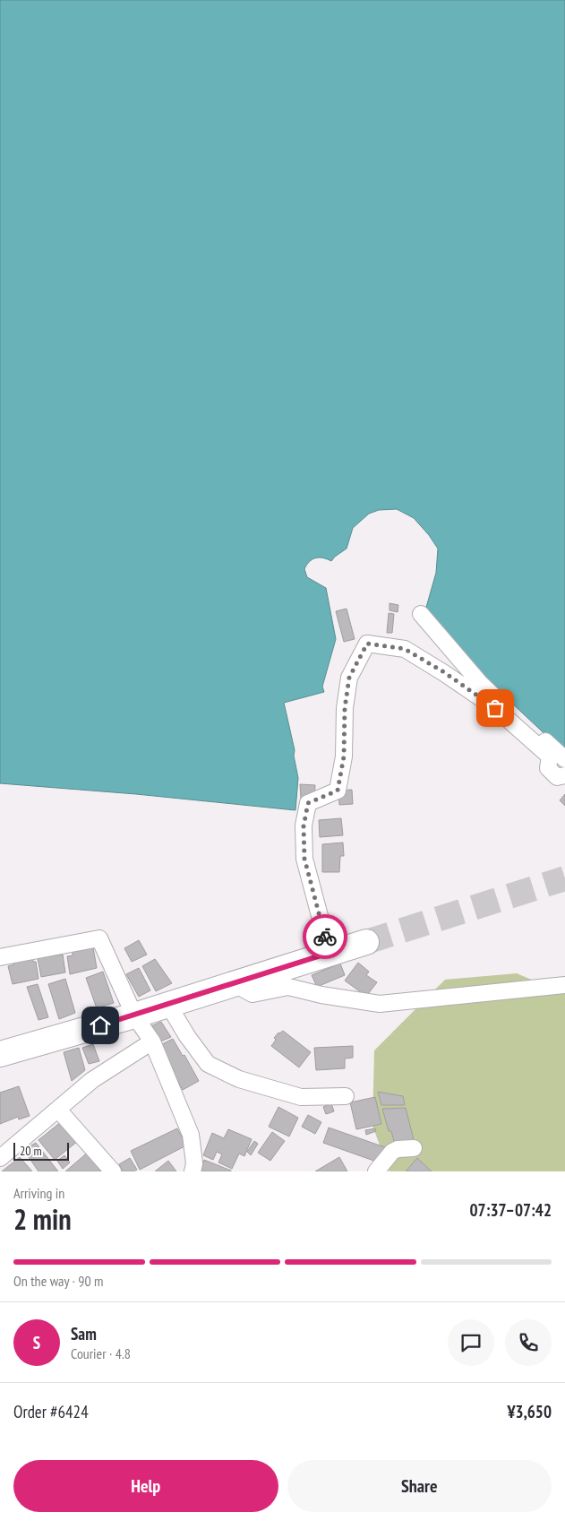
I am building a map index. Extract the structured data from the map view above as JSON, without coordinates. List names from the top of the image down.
{
  "scale_bar": "20 m",
  "page": {
    "scale": "20 m",
    "heading": ["2 min", "Arriving in", "07:37–07:42"],
    "panel": [
      "Sam",
      "Courier · 4.8",
      "Order #6424",
      "¥3,650"
    ],
    "bar": "On the way · 90 m",
    "round": "S",
    "buttons": ["Help", "Share"]
  }
}
